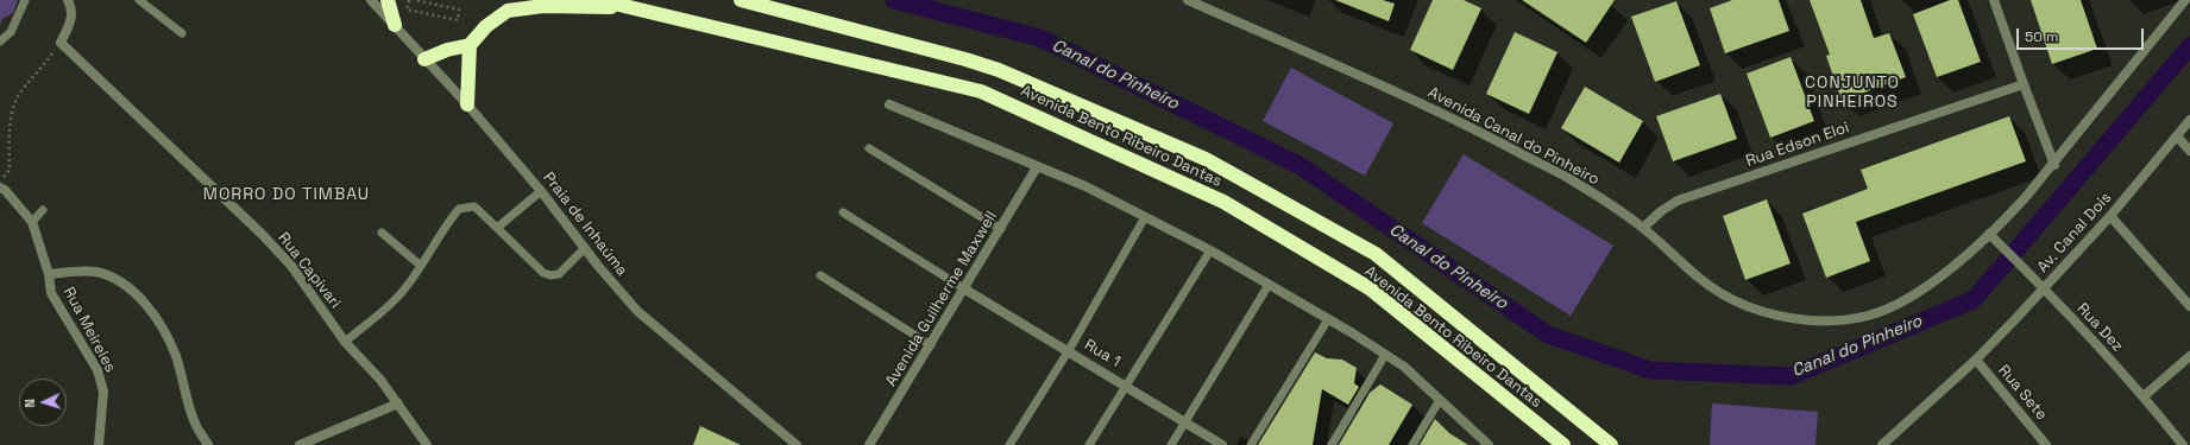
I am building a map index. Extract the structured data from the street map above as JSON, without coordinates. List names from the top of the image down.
{
  "streets": {
    "highway": ["Avenida Bento Ribeiro Dantas"],
    "street": [
      "Avenida Canal do Pinheiro",
      "Rua Edson Eloi",
      "Praia de Inhaúma",
      "Av. Canal Dois",
      "Rua Capivari",
      "Avenida Guilherme Maxwell",
      "Rua Dez",
      "Rua Meireles",
      "Rua 1",
      "Rua Sete"
    ]
  },
  "crossings": [
    ["Avenida Canal do Pinheiro", "Rua Edson Eloi"],
    ["Avenida Canal do Pinheiro", "Rua Dez"],
    ["Av. Canal Dois", "Rua Dez"],
    ["Av. Canal Dois", "Rua Sete"],
    ["Avenida Guilherme Maxwell", "Rua 1"]
  ],
  "districts": ["CONJUNTO PINHEIROS", "MORRO DO TIMBAU"],
  "water": ["Canal do Pinheiro"],
  "scale_bar": "50 m",
  "north": "left"
}
